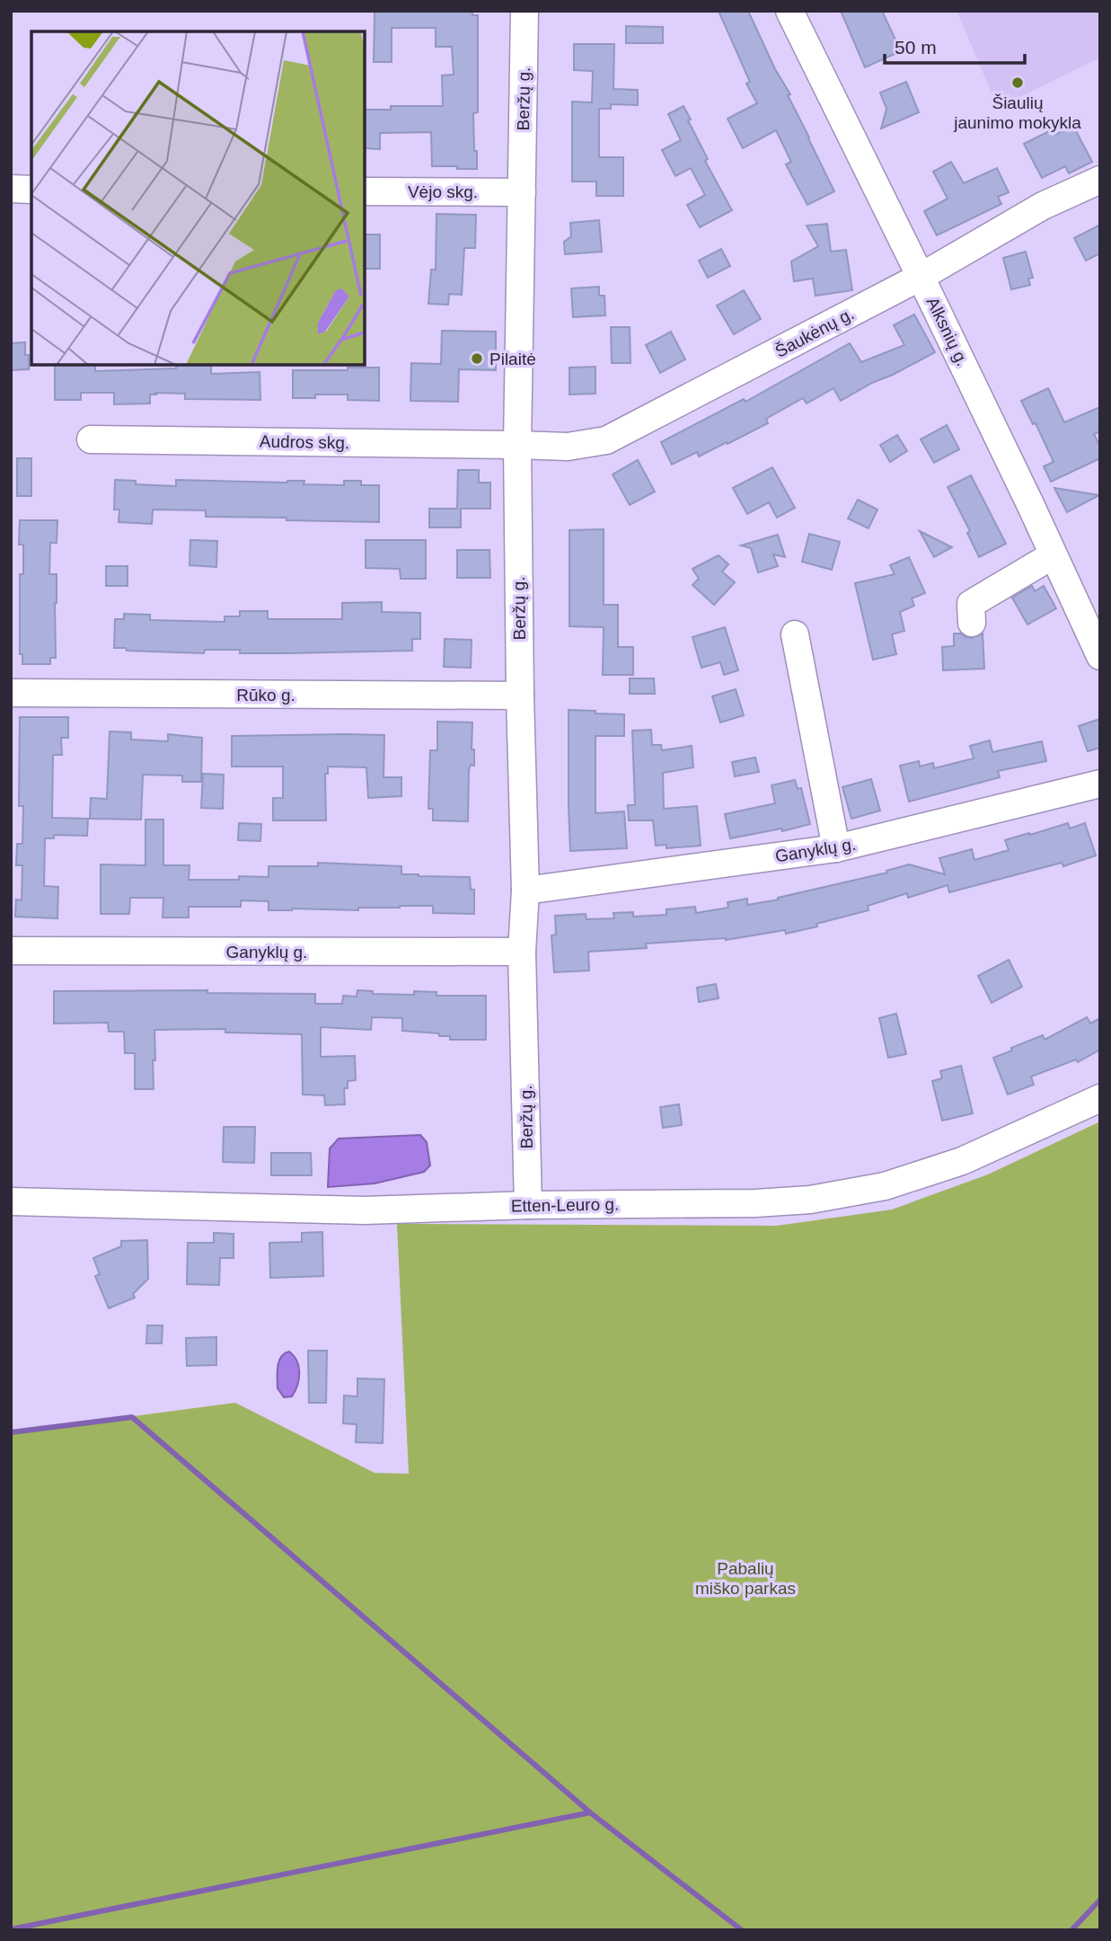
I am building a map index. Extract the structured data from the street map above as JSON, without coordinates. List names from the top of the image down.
{
  "streets": {
    "street": [
      "Beržų g.",
      "Vėjo skg.",
      "Alksnių g.",
      "Šaukėnų g.",
      "Audros skg.",
      "Rūko g.",
      "Ganyklų g.",
      "Etten-Leuro g."
    ]
  },
  "crossings": [
    ["Beržų g.", "Vėjo skg."],
    ["Beržų g.", "Šaukėnų g."],
    ["Beržų g.", "Audros skg."],
    ["Beržų g.", "Rūko g."],
    ["Beržų g.", "Ganyklų g."],
    ["Beržų g.", "Etten-Leuro g."],
    ["Alksnių g.", "Šaukėnų g."],
    ["Šaukėnų g.", "Audros skg."]
  ],
  "parks": ["Pabalių miško parkas"],
  "places": ["Šiaulių jaunimo mokykla", "Pilaitė"],
  "scale_bar": "50 m"
}
